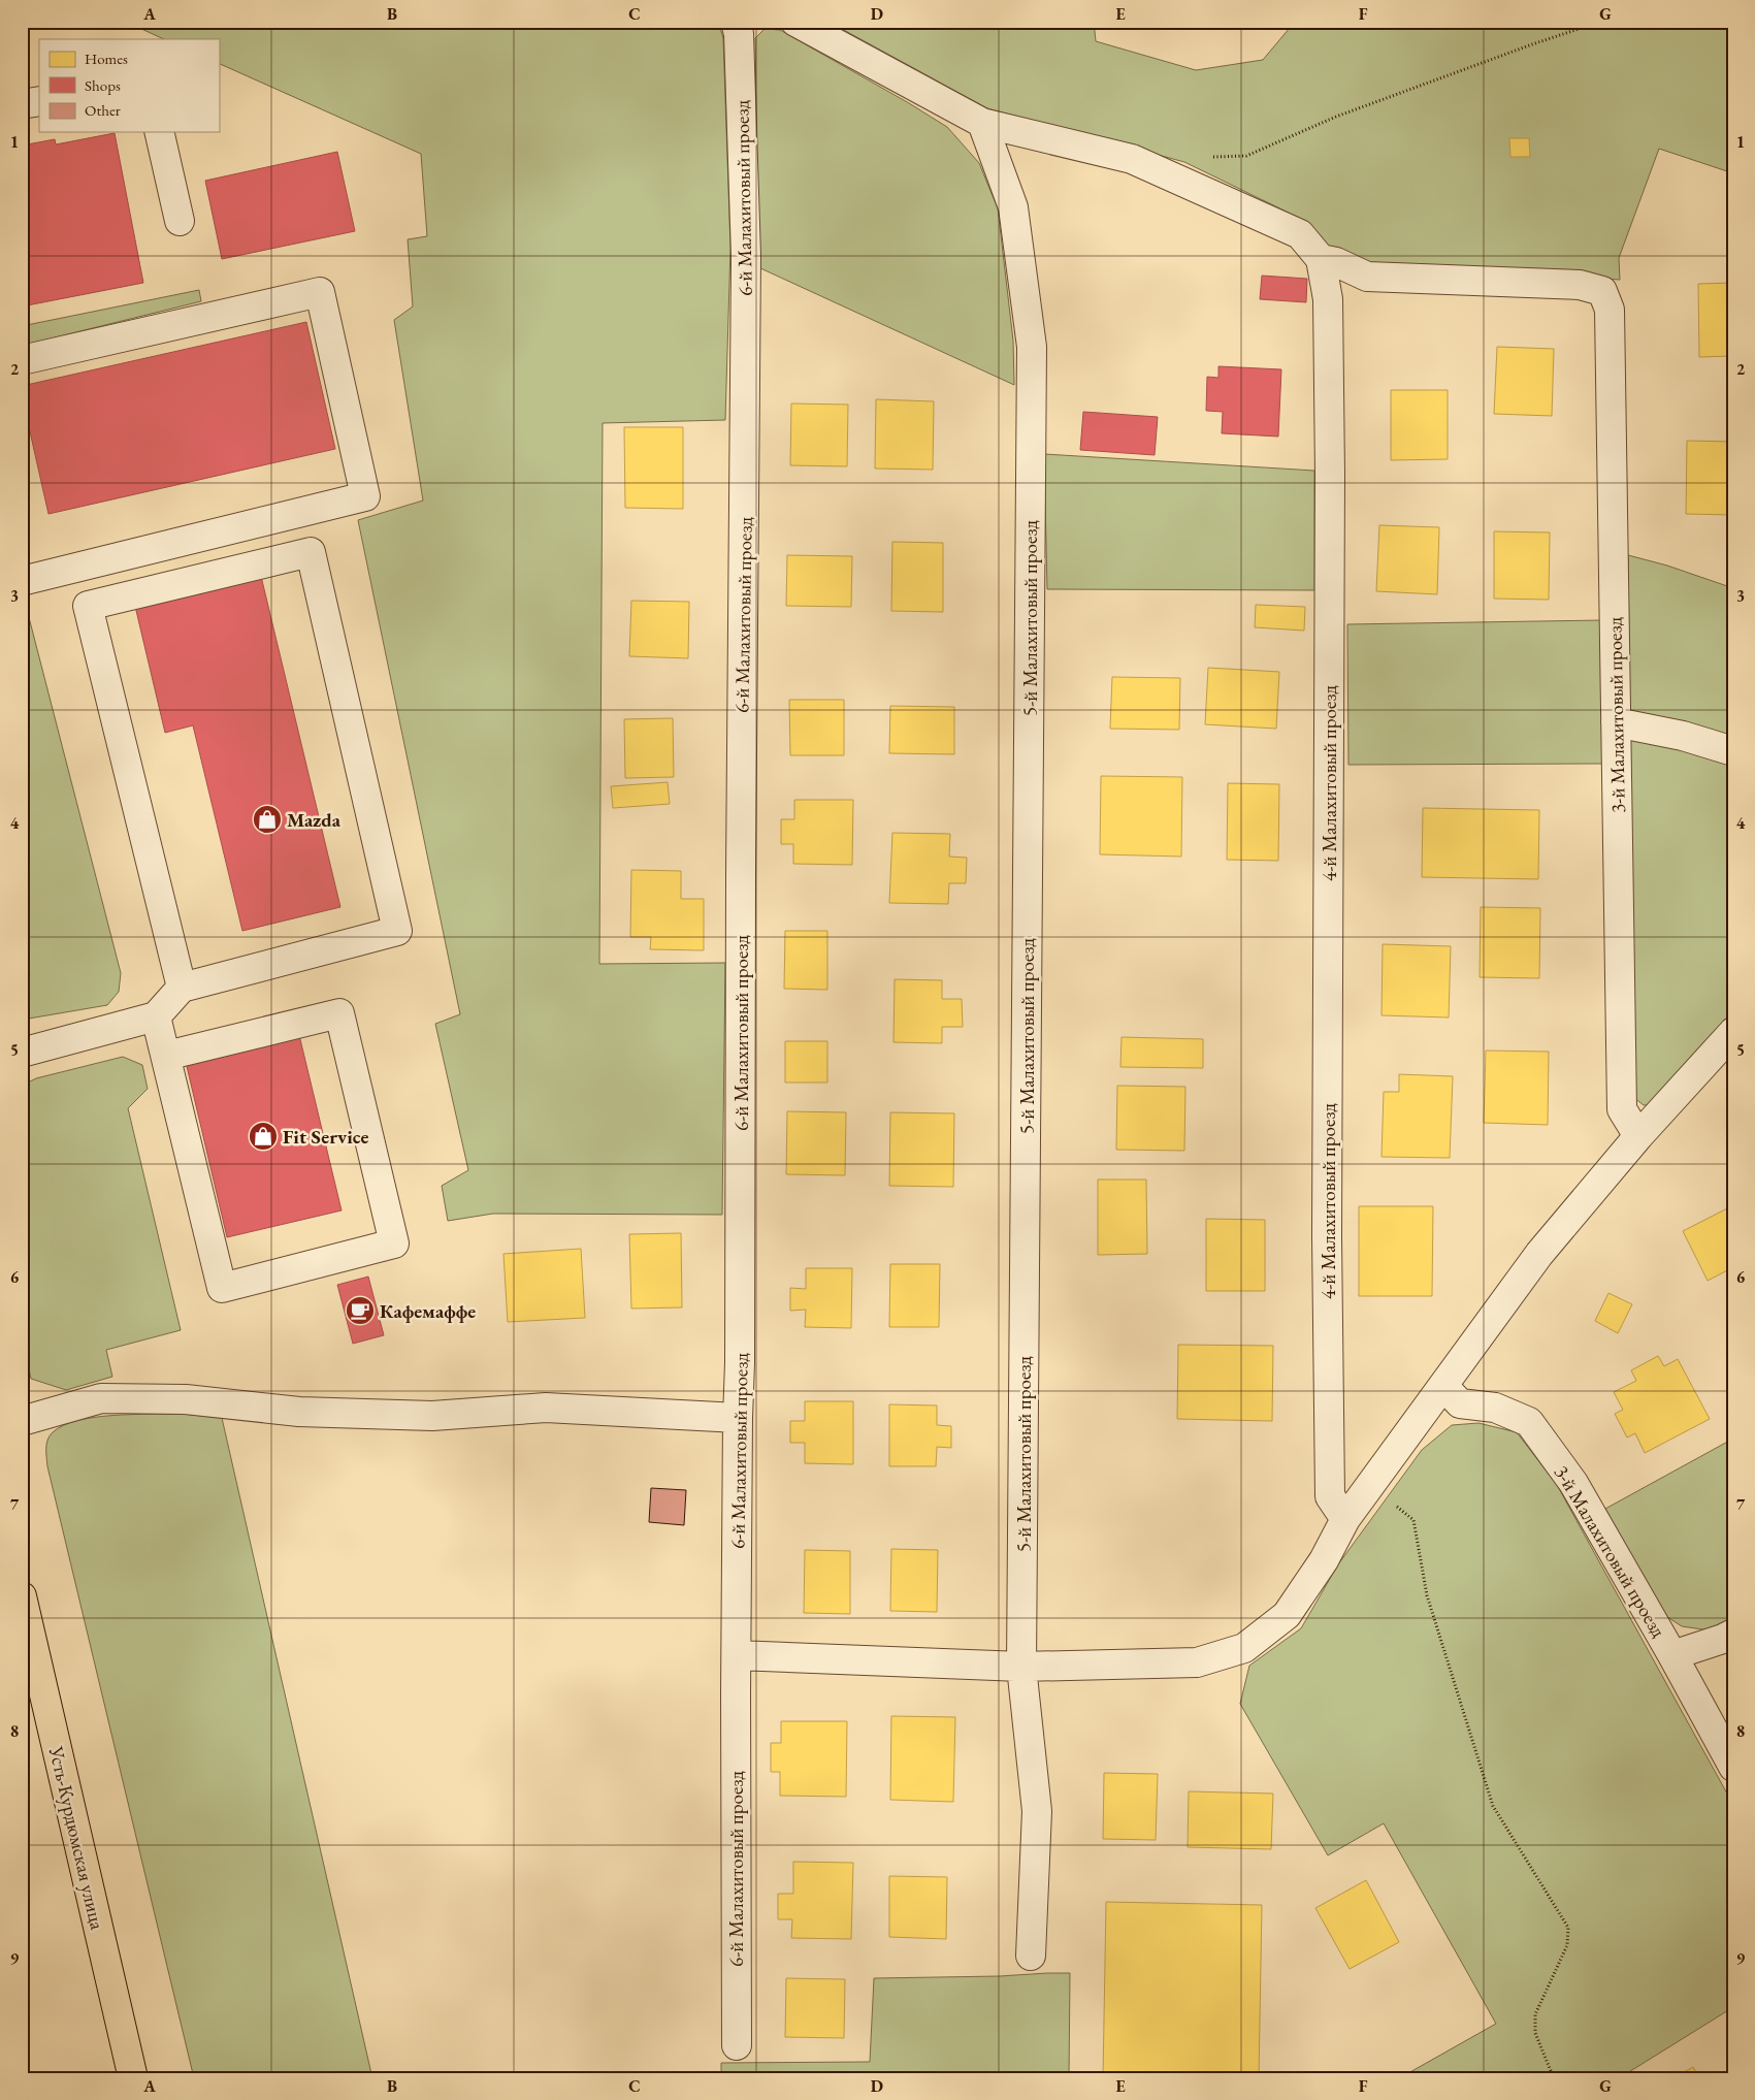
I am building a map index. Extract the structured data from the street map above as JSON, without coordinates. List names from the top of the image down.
{
  "streets": {
    "main road": ["Усть-Курдюмская улица"],
    "street": [
      "6-й Малахитовый проезд",
      "5-й Малахитовый проезд",
      "3-й Малахитовый проезд",
      "4-й Малахитовый проезд"
    ]
  },
  "crossings": [
    ["3-й Малахитовый проезд", "4-й Малахитовый проезд"]
  ],
  "places": {
    "shop": ["Mazda", "Fit Service"],
    "cafe": ["Кафемаффе"]
  },
  "legend": ["Homes", "Shops", "Other"],
  "grid": {
    "columns": [
      "A",
      "B",
      "C",
      "D",
      "E",
      "F",
      "G"
    ],
    "rows": [
      "1",
      "2",
      "3",
      "4",
      "5",
      "6",
      "7",
      "8",
      "9"
    ]
  }
}
